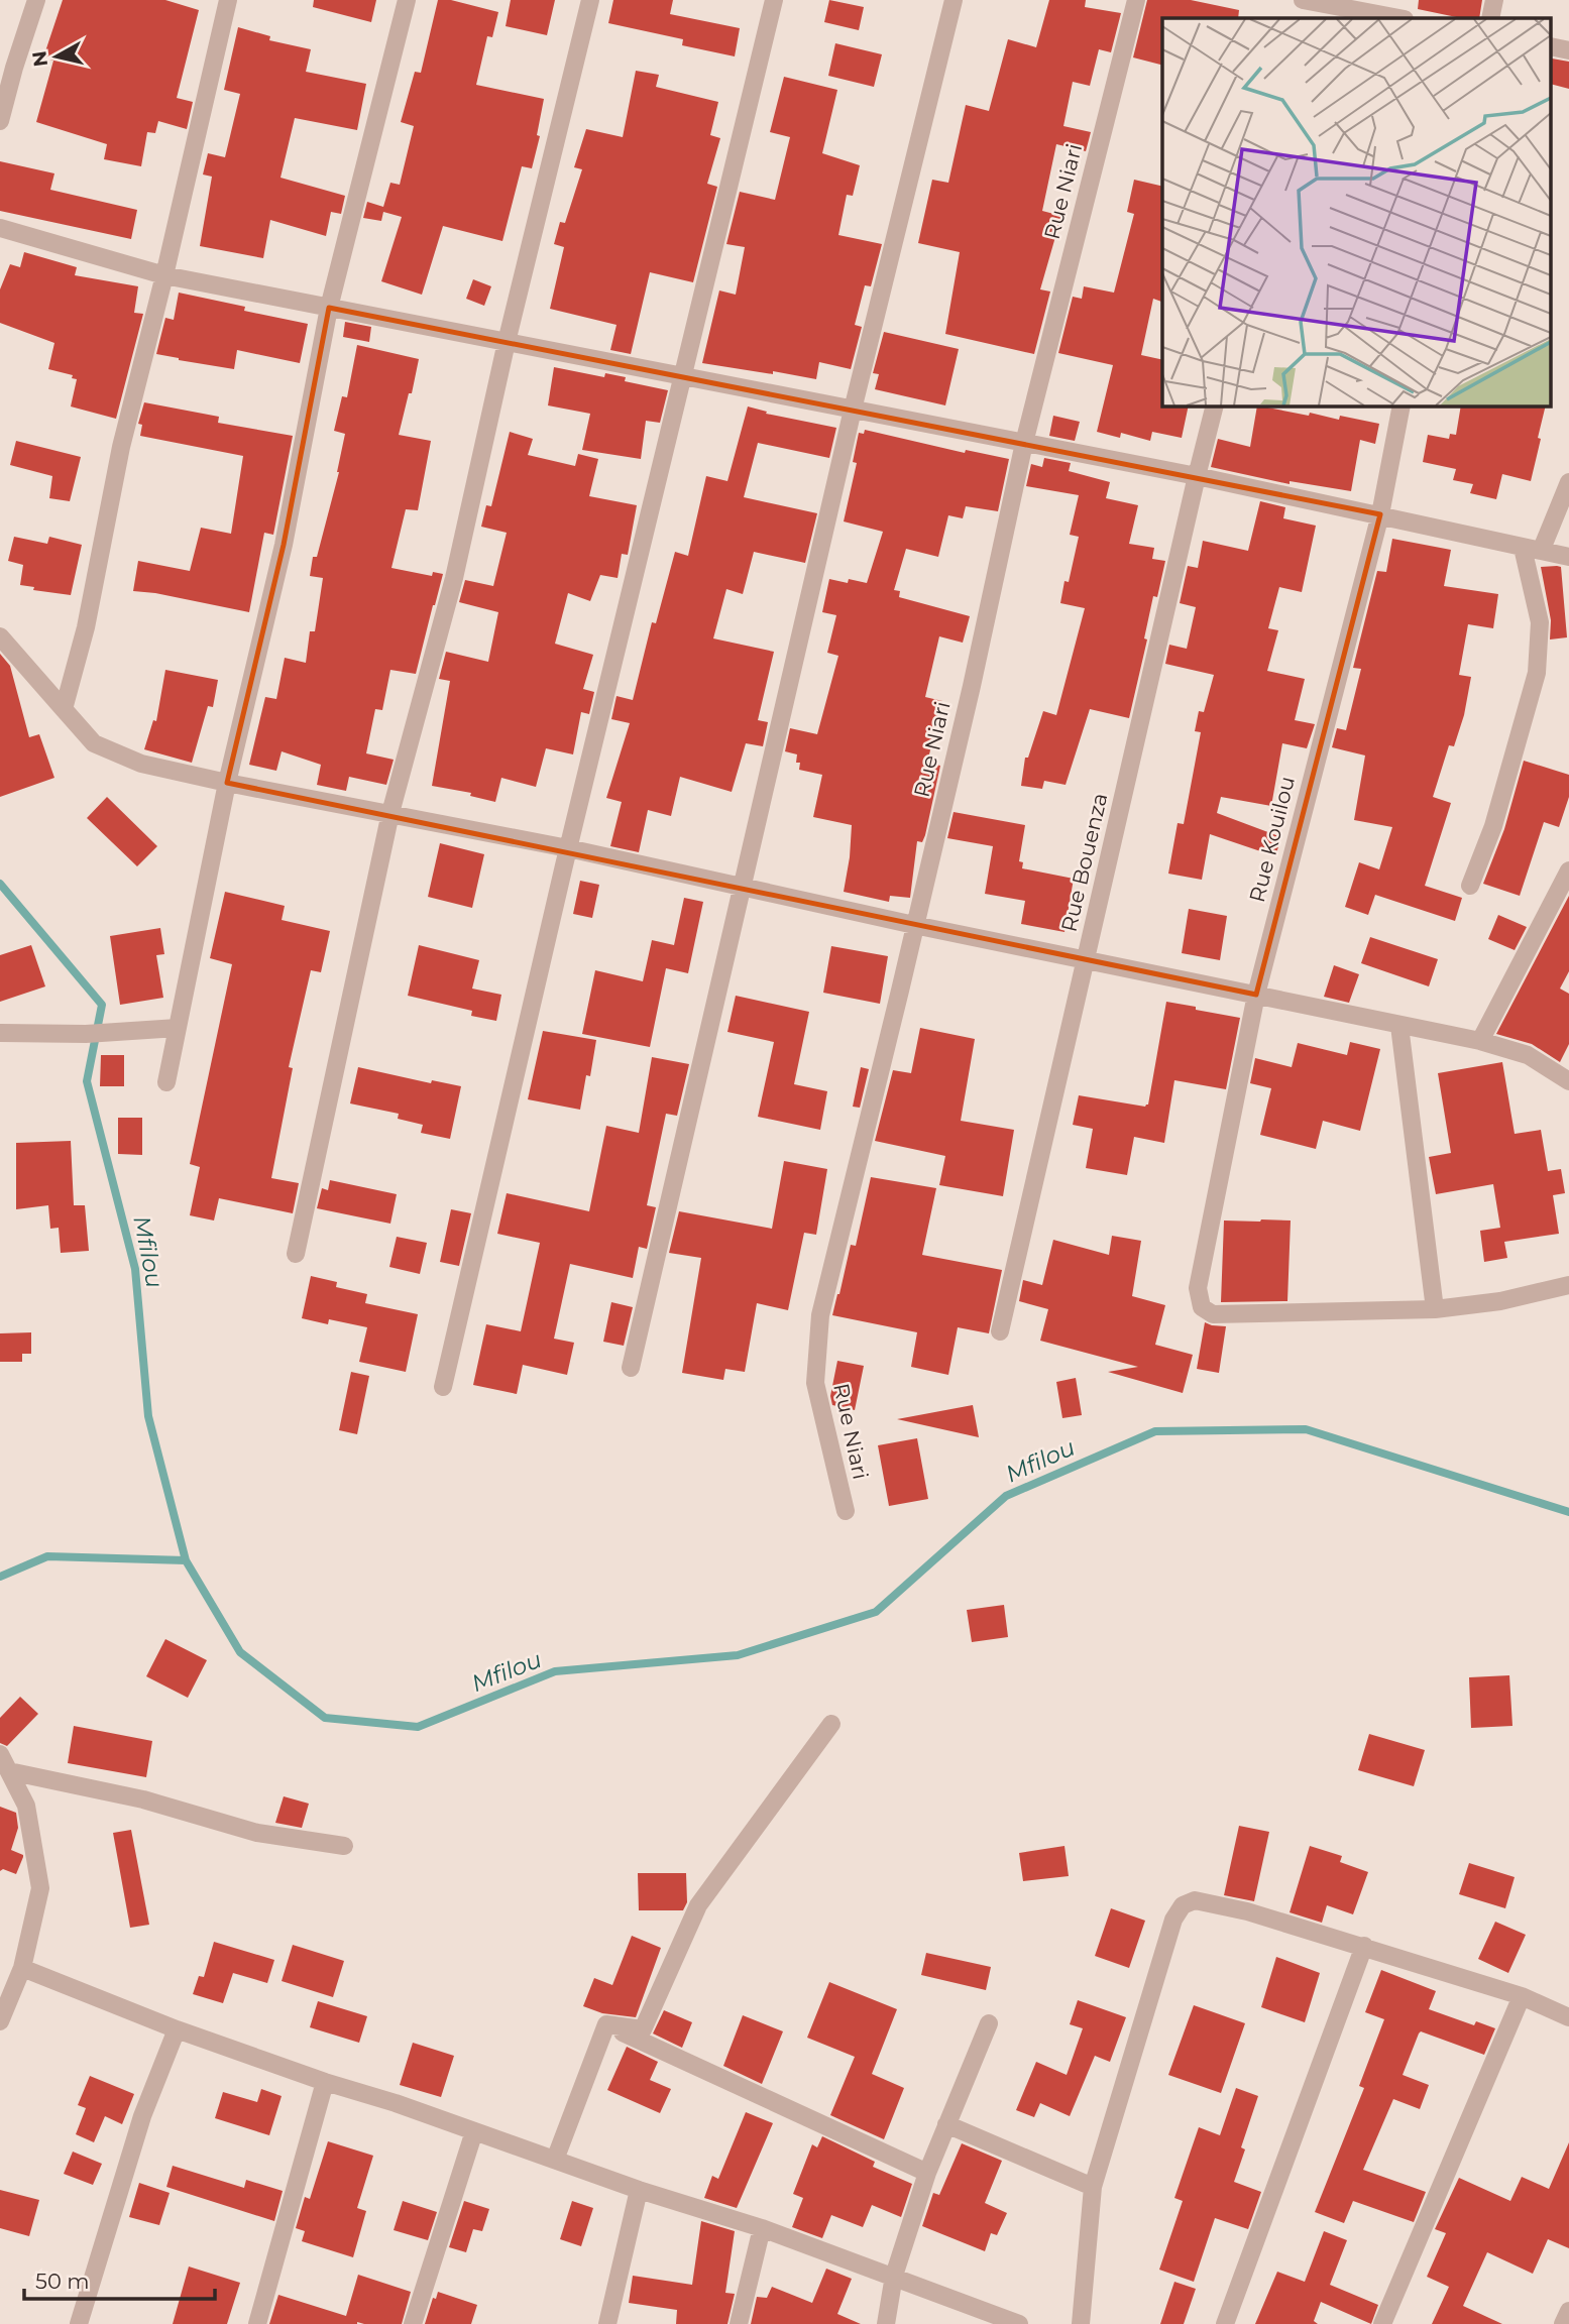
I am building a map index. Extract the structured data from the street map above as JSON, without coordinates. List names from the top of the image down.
{
  "streets": {
    "street": ["Rue Niari", "Rue Kouilou", "Rue Bouenza"]
  },
  "water": ["Mfilou"],
  "scale_bar": "50 m",
  "north": "left"
}
